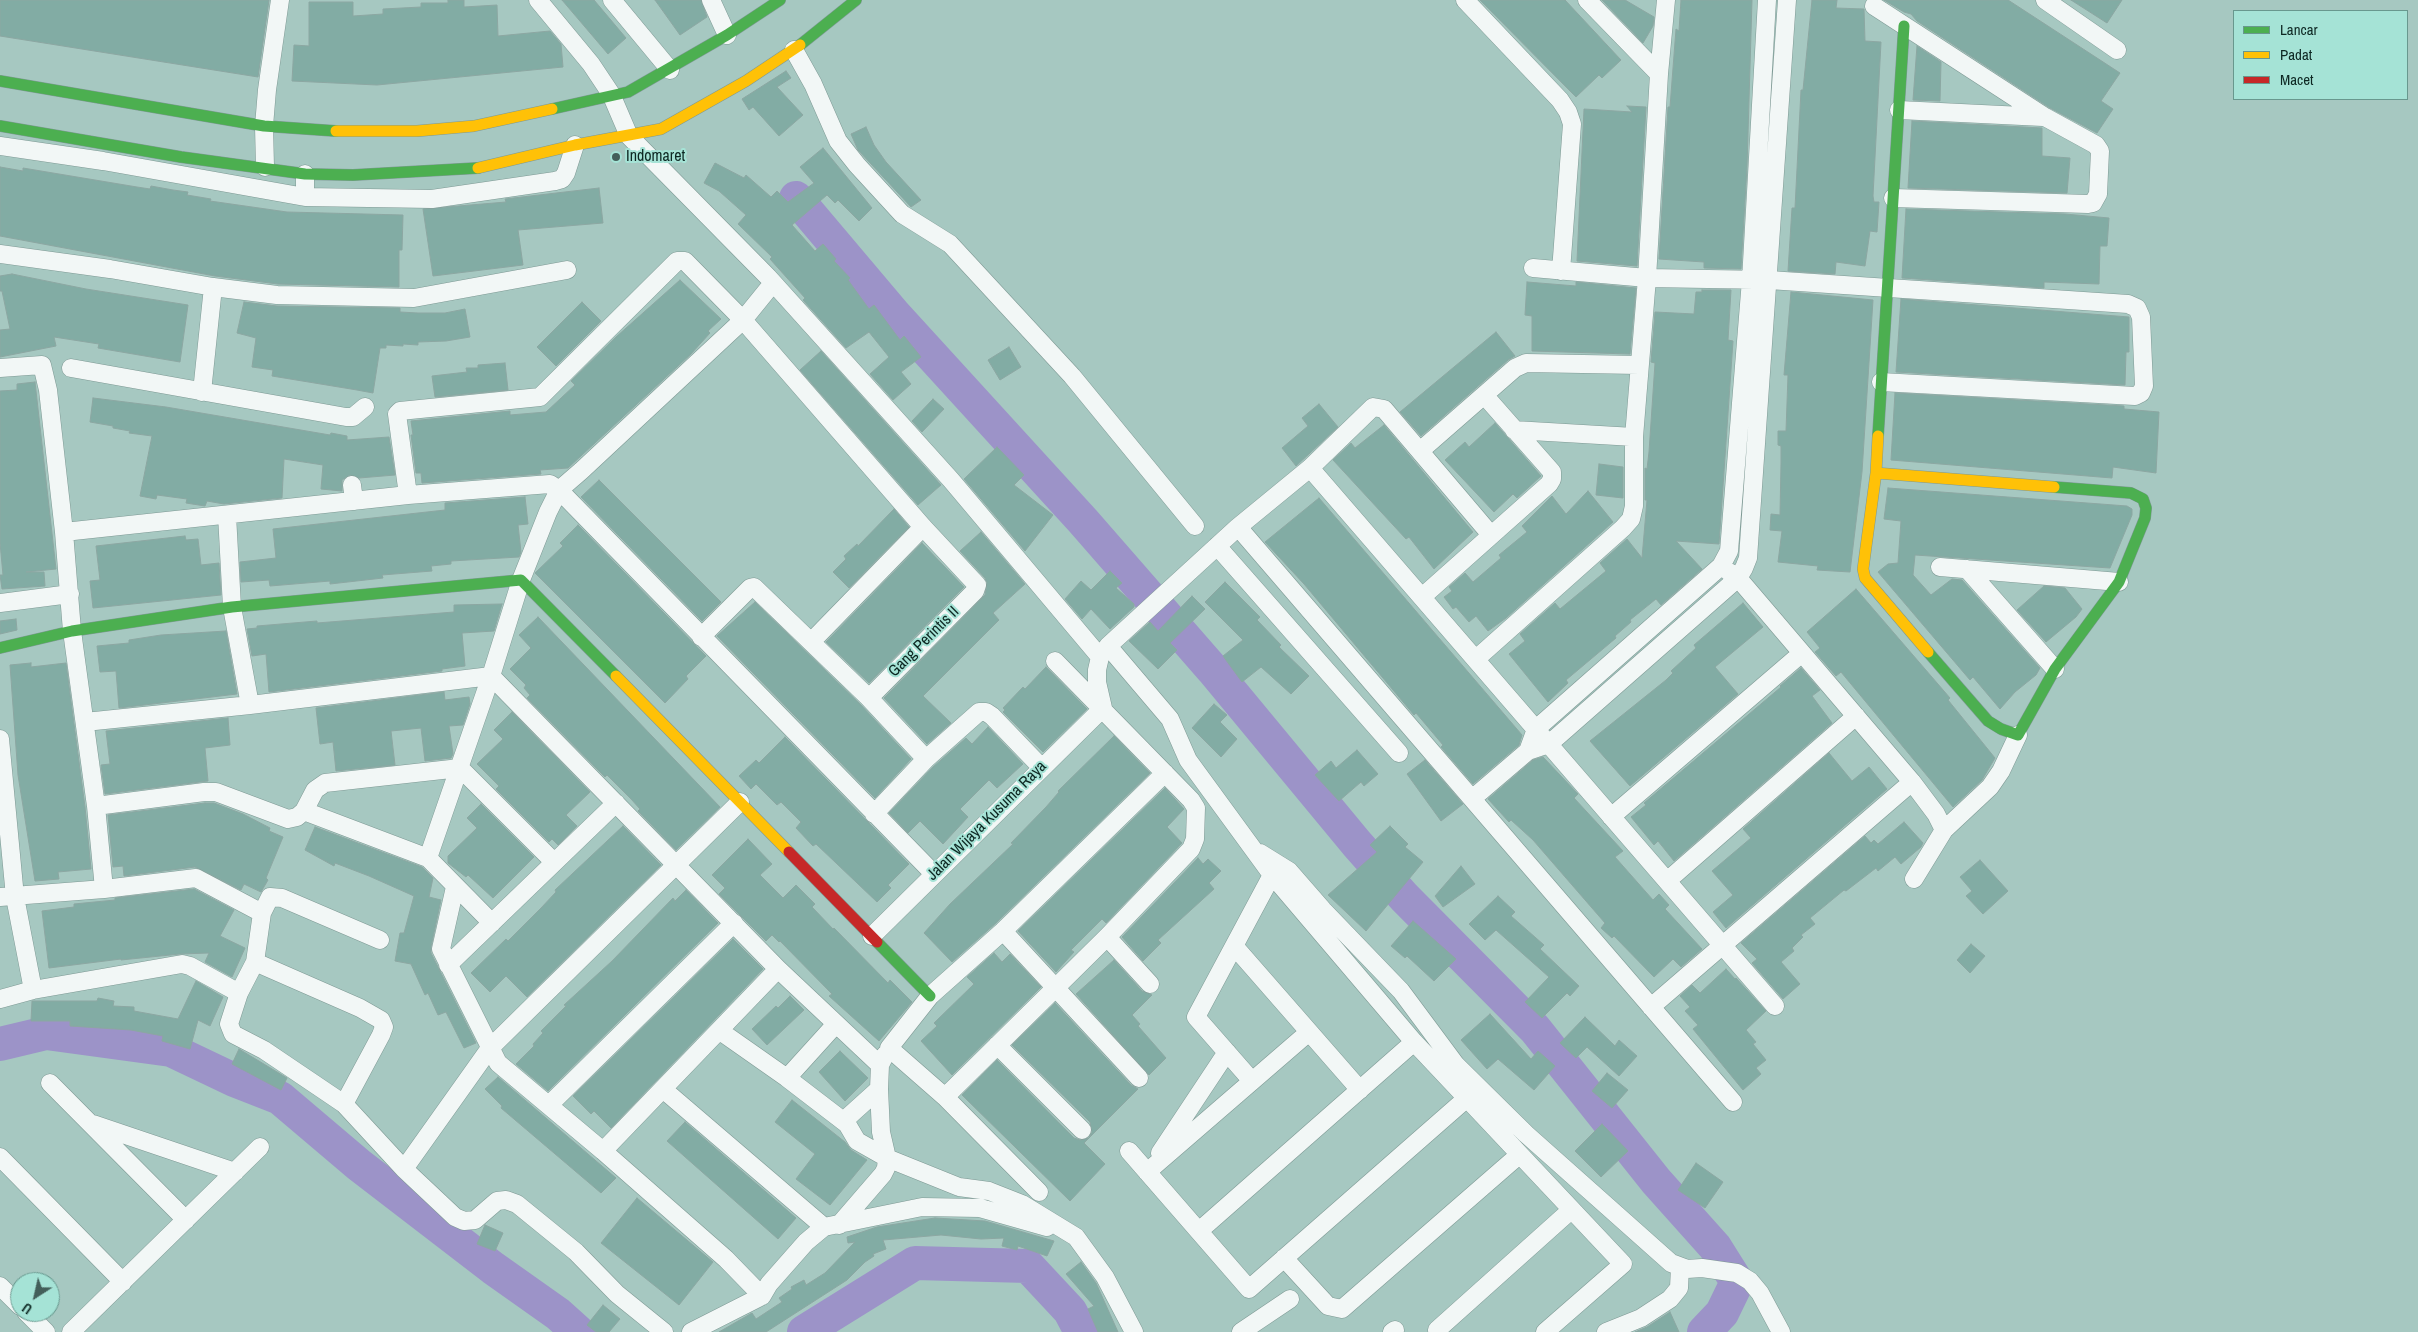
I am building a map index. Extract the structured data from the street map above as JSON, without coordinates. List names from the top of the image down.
{
  "streets": {
    "street": ["Gang Perintis II", "Jalan Wijaya Kusuma Raya"]
  },
  "places": ["Indomaret"],
  "legend": ["Lancar", "Padat", "Macet"],
  "north": "bottom left"
}
